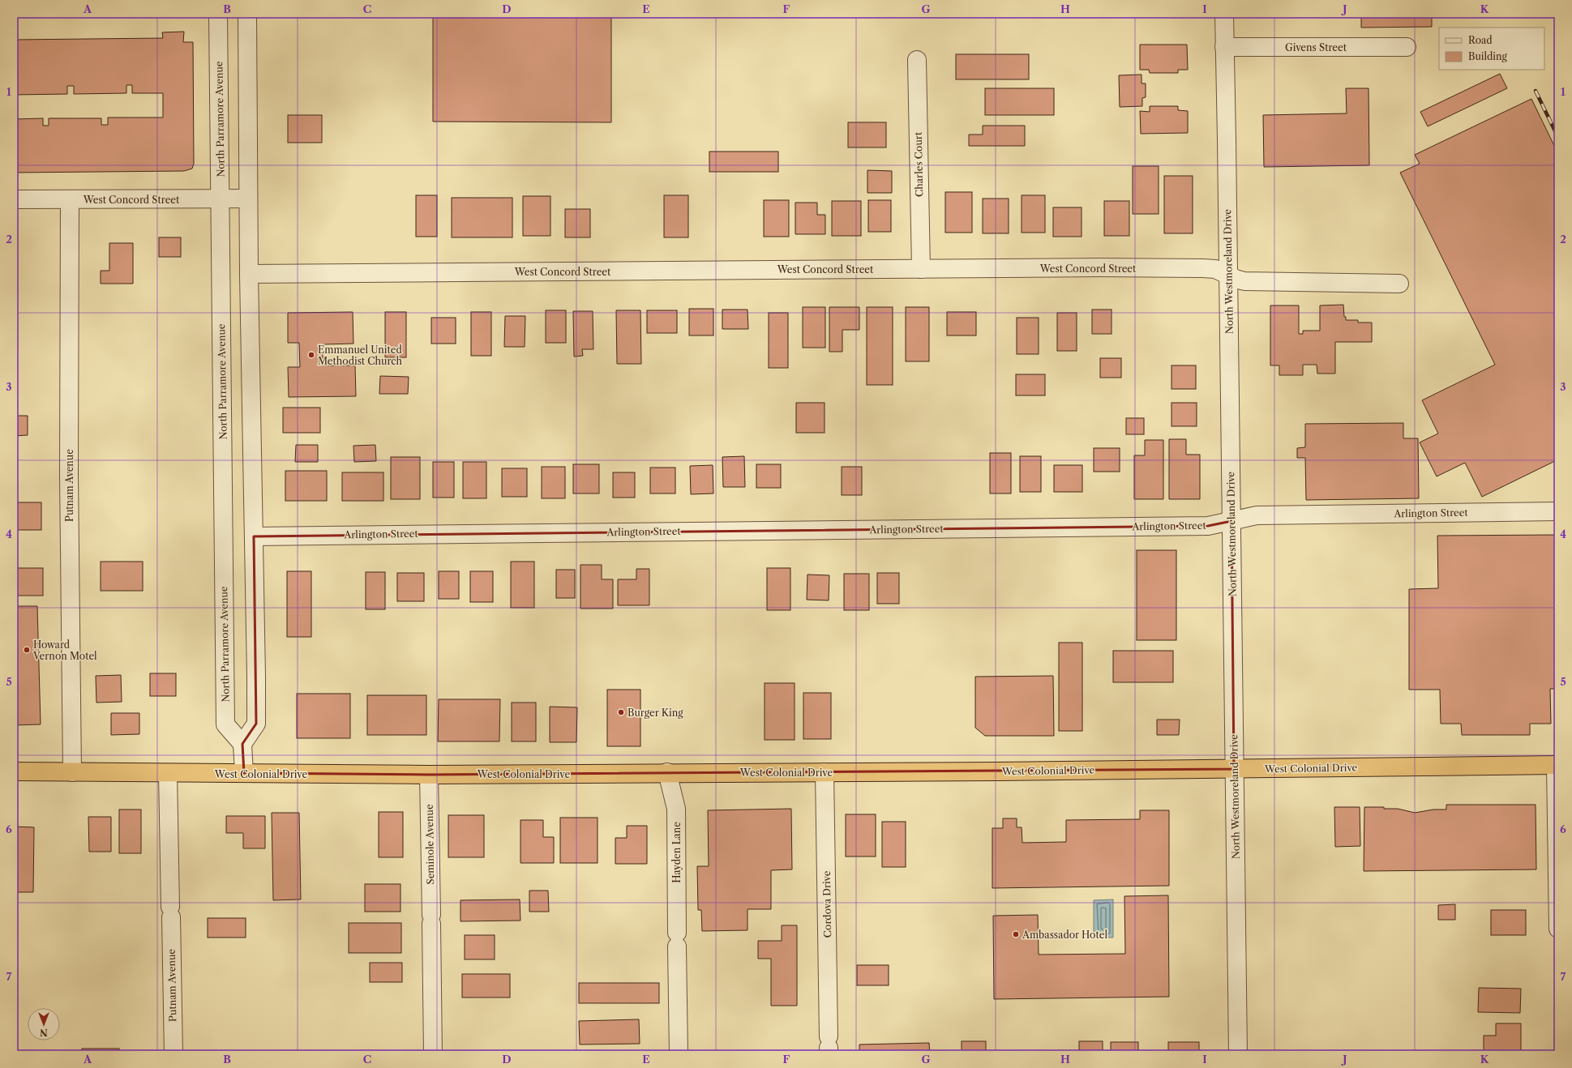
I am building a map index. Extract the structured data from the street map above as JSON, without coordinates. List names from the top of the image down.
{
  "streets": {
    "highway": ["West Colonial Drive"],
    "street": [
      "Givens Street",
      "North Parramore Avenue",
      "Charles Court",
      "West Concord Street",
      "North Westmoreland Drive",
      "Putnam Avenue",
      "Arlington Street",
      "Seminole Avenue",
      "Hayden Lane",
      "Cordova Drive"
    ]
  },
  "crossings": [
    ["Givens Street", "North Westmoreland Drive"],
    ["North Parramore Avenue", "West Concord Street"],
    ["Charles Court", "West Concord Street"],
    ["West Concord Street", "North Westmoreland Drive"],
    ["West Concord Street", "Putnam Avenue"],
    ["North Westmoreland Drive", "Arlington Street"],
    ["North Westmoreland Drive", "West Colonial Drive"],
    ["Putnam Avenue", "West Colonial Drive"],
    ["West Colonial Drive", "Seminole Avenue"],
    ["West Colonial Drive", "Hayden Lane"],
    ["West Colonial Drive", "Cordova Drive"]
  ],
  "places": [
    "Emmanuel United Methodist Church",
    "Howard Vernon Motel",
    "Burger King",
    "Ambassador Hotel"
  ],
  "legend": ["Road", "Building"],
  "north": "bottom",
  "grid": {
    "columns": [
      "A",
      "B",
      "C",
      "D",
      "E",
      "F",
      "G",
      "H",
      "I",
      "J",
      "K"
    ],
    "rows": [
      "1",
      "2",
      "3",
      "4",
      "5",
      "6",
      "7"
    ]
  }
}
